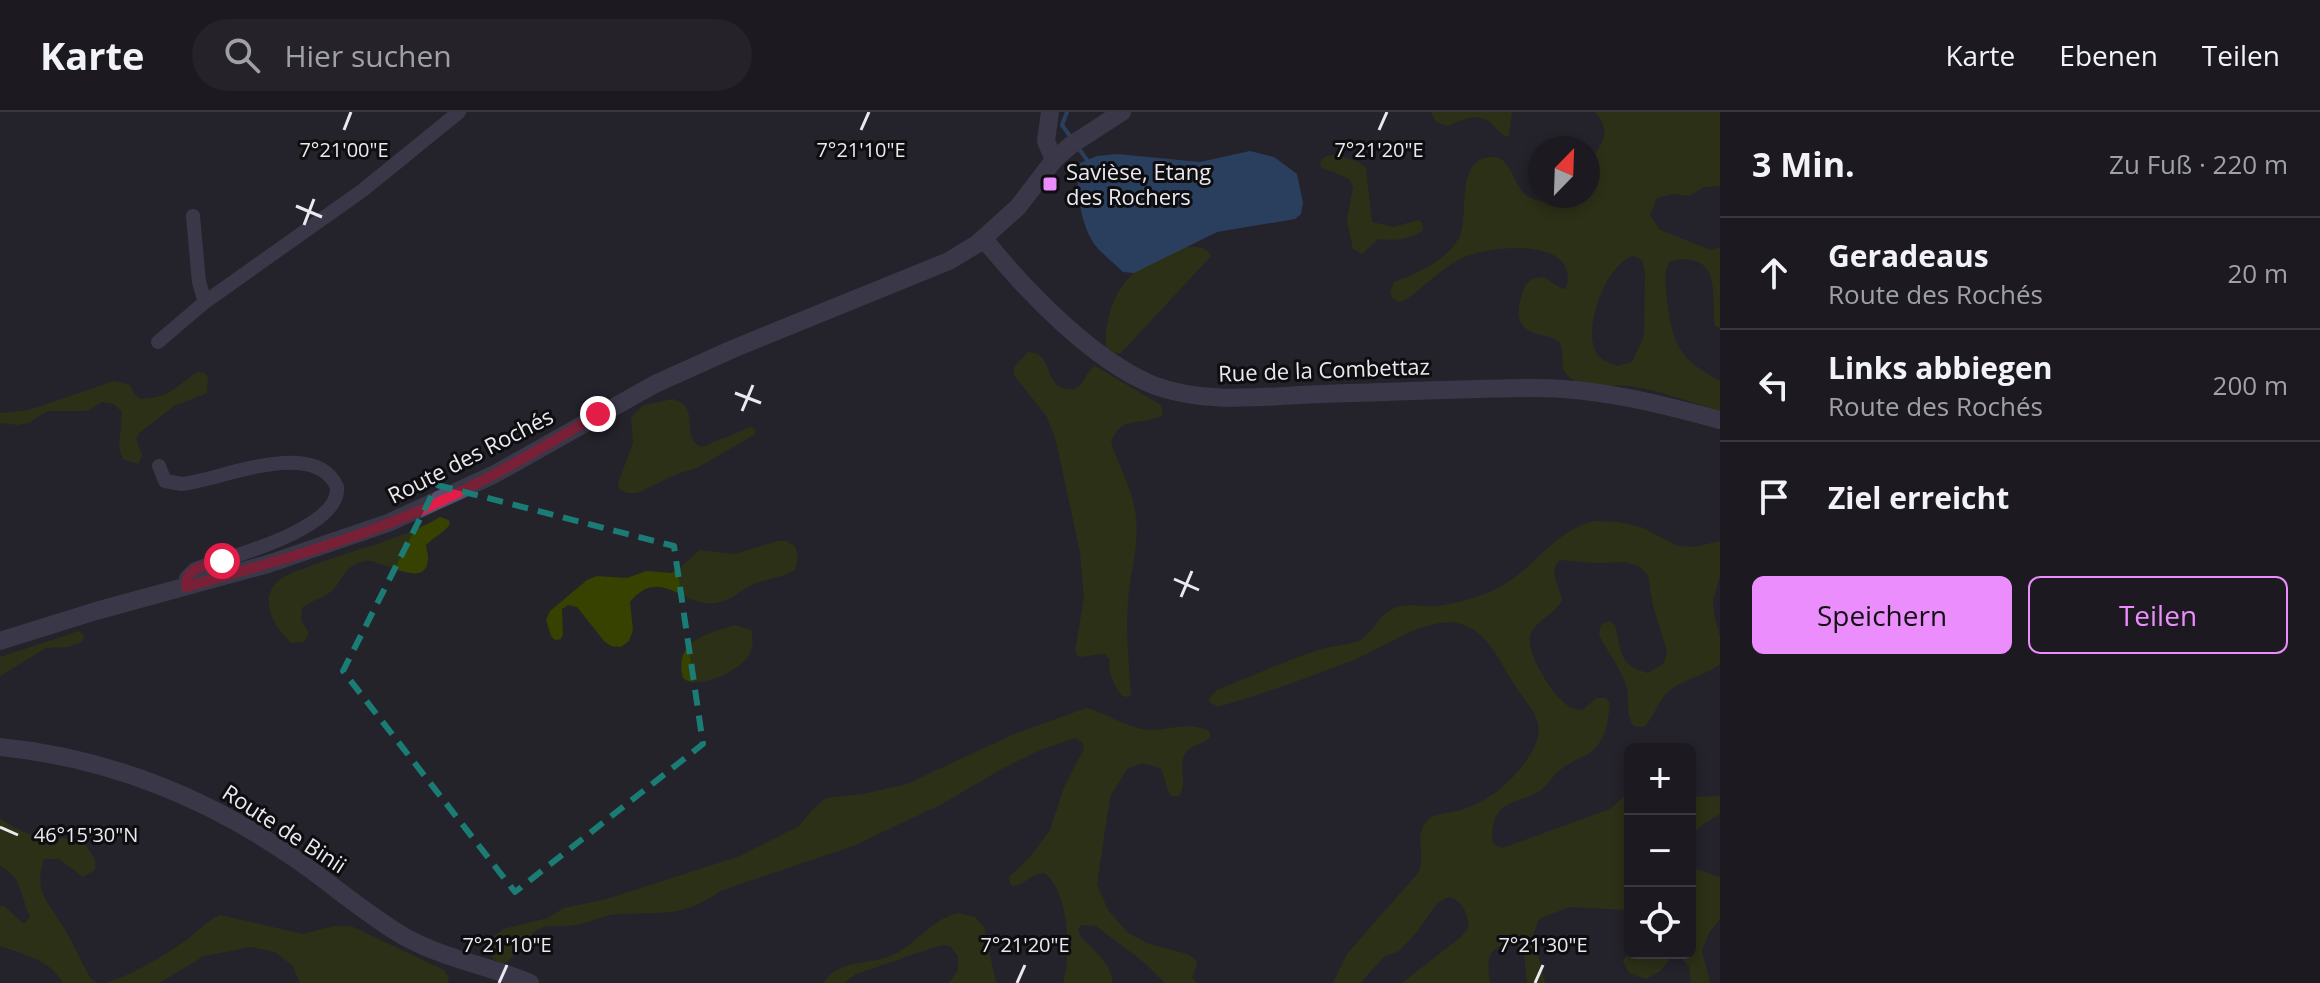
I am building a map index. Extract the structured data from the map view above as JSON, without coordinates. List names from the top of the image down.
{
  "streets": {
    "street": ["Rue de la Combettaz", "Route des Rochés", "Route de Binii"]
  },
  "crossings": [
    ["Rue de la Combettaz", "Route des Rochés"]
  ],
  "places": {
    "transit": ["Savièse, Etang des Rochers"]
  },
  "north": "top right",
  "page": {
    "header": "Karte",
    "search": "Hier suchen",
    "nav": ["Karte", "Ebenen", "Teilen"],
    "heading": ["3 Min.", "Zu Fuß · 220 m"],
    "list": [
      ["Geradeaus", "Route des Rochés", "20 m"],
      ["Links abbiegen", "Route des Rochés", "200 m"],
      "Ziel erreicht"
    ],
    "buttons": ["Speichern", "Teilen"],
    "map_buttons": ["+", "−"]
  },
  "coordinates": [
    "7°21'00\"E",
    "7°21'10\"E",
    "7°21'20\"E",
    "46°15'30\"N",
    "7°21'30\"E"
  ]
}
